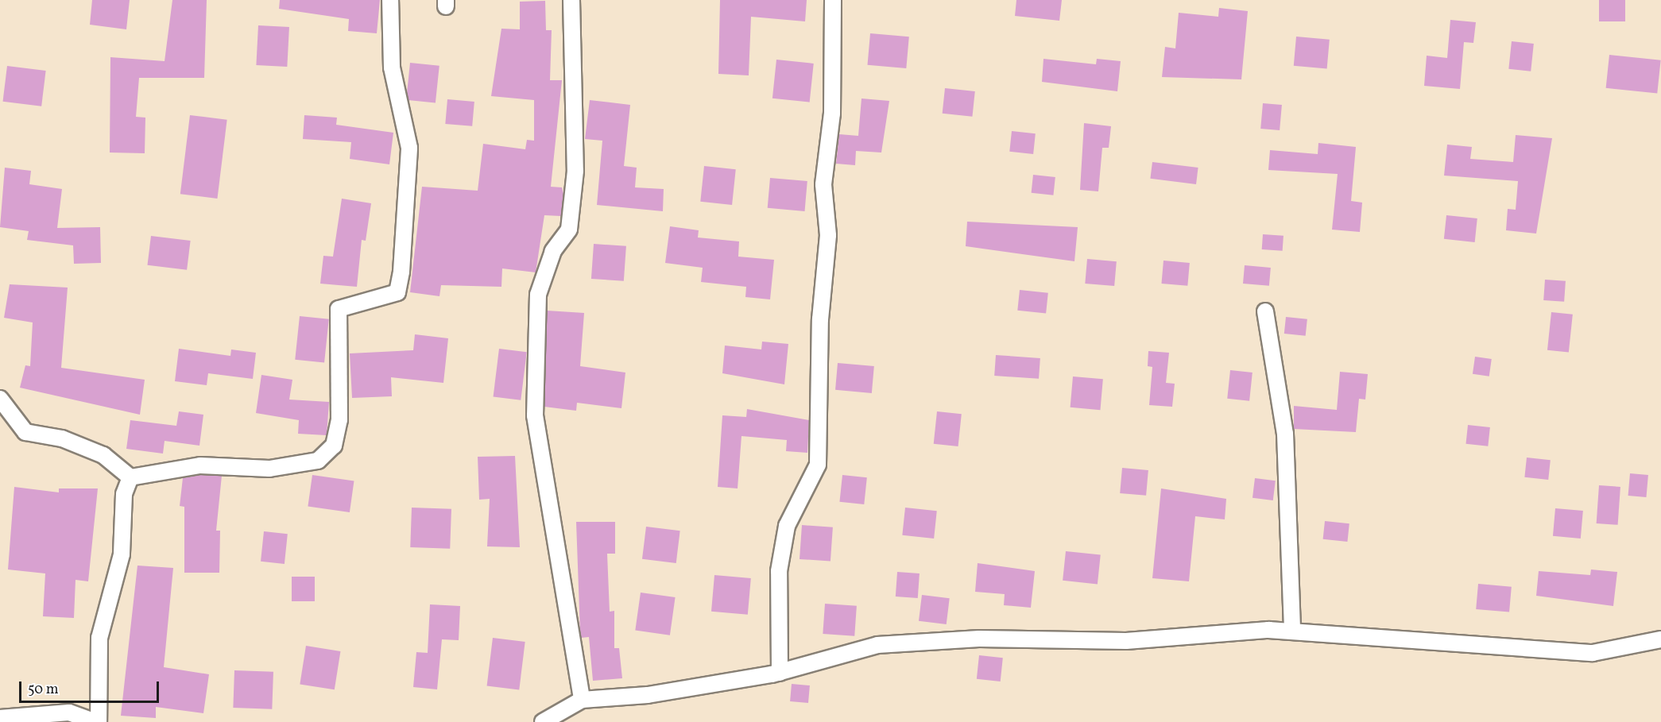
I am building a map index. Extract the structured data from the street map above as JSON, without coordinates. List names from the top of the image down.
{
  "scale_bar": "50 m"
}
